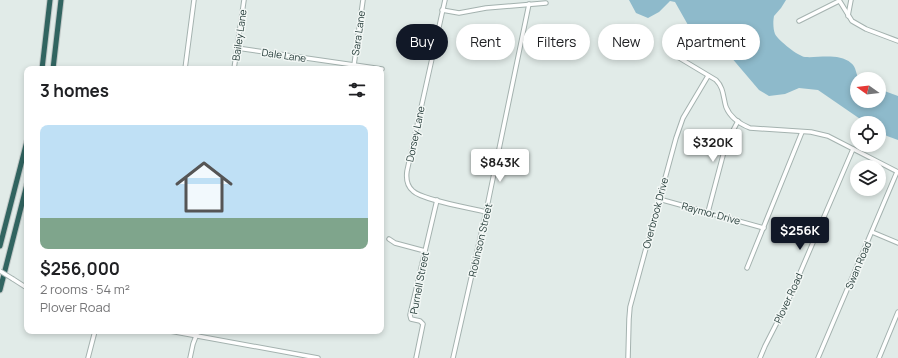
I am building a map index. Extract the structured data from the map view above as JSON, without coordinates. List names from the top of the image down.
{
  "streets": {
    "street": [
      "Sara Lane",
      "Bailey Lane",
      "Dale Lane",
      "Dorsey Lane",
      "Overbrook Drive",
      "Raymor Drive",
      "Robinson Street",
      "Swan Road",
      "Purnell Street",
      "Plover Road"
    ]
  },
  "crossings": [
    ["Sara Lane", "Dale Lane"],
    ["Bailey Lane", "Dale Lane"],
    ["Dorsey Lane", "Robinson Street"],
    ["Dorsey Lane", "Purnell Street"],
    ["Overbrook Drive", "Raymor Drive"]
  ],
  "north": "left",
  "page": {
    "chip": [
      "Buy",
      "Rent",
      "Filters",
      "New",
      "Apartment"
    ],
    "heading": "3 homes",
    "list": [
      {
        "name": "$256,000",
        "note": "2 rooms · 54 m² · Plover Road"
      }
    ],
    "price": ["$320K", "$843K", "$256K"]
  }
}
